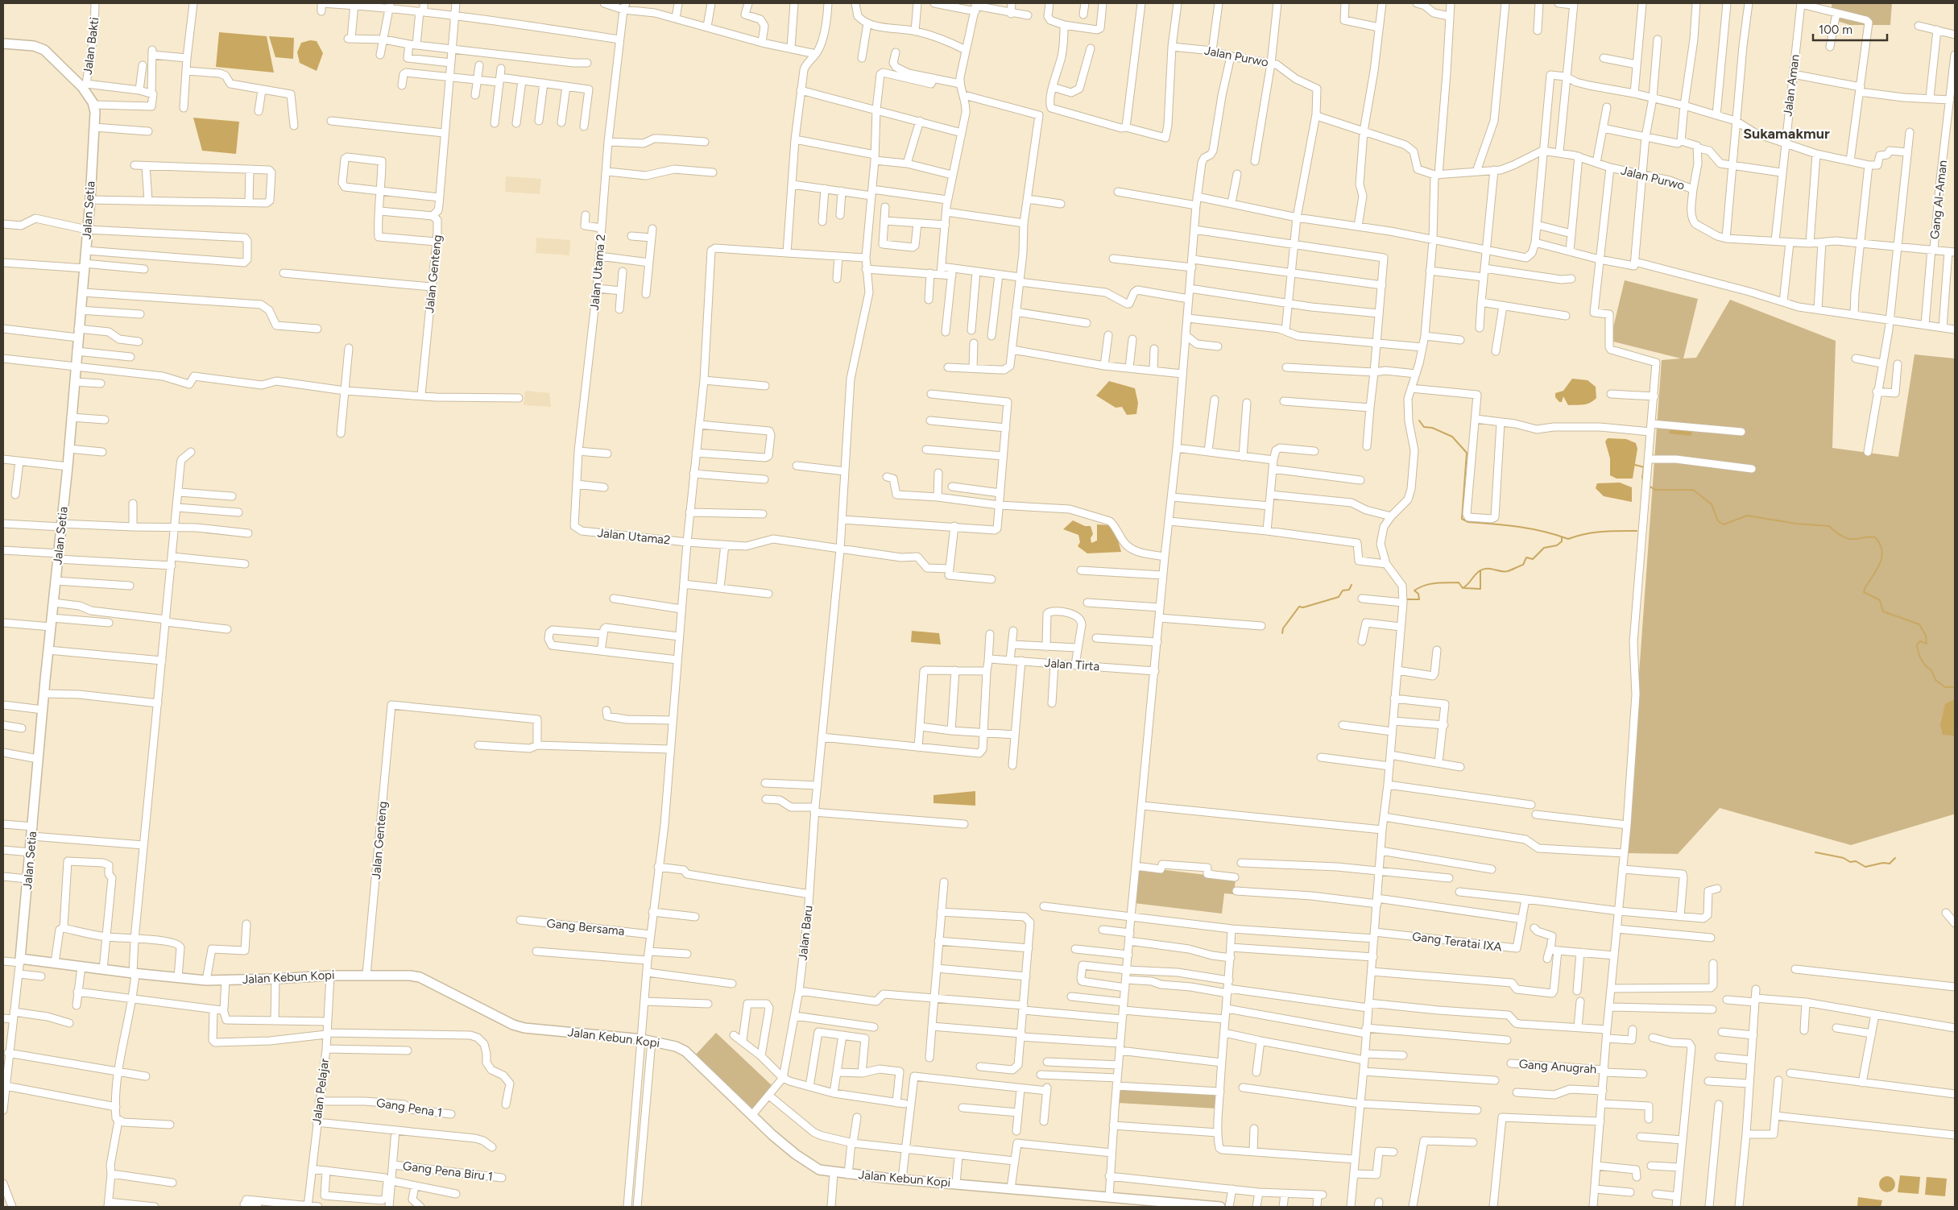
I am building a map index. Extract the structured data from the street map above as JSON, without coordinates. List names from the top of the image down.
{
  "streets": {
    "main road": ["Jalan Setia", "Jalan Kebun Kopi"],
    "street": [
      "Jalan Bakti",
      "Jalan Purwo",
      "Jalan Aman",
      "Gang Al-Aman",
      "Jalan Utama 2",
      "Jalan Genteng",
      "Jalan Utama2",
      "Jalan Tirta",
      "Gang Bersama",
      "Jalan Baru",
      "Gang Teratai IXA",
      "Gang Anugrah",
      "Jalan Pelajar",
      "Gang Pena 1",
      "Gang Pena Biru 1"
    ]
  },
  "crossings": [
    ["Jalan Purwo", "Jalan Aman"],
    ["Jalan Purwo", "Gang Al-Aman"],
    ["Jalan Setia", "Jalan Kebun Kopi"],
    ["Jalan Utama 2", "Jalan Utama2"],
    ["Jalan Genteng", "Jalan Kebun Kopi"],
    ["Jalan Utama2", "Jalan Baru"],
    ["Jalan Baru", "Jalan Kebun Kopi"],
    ["Jalan Kebun Kopi", "Jalan Pelajar"],
    ["Jalan Pelajar", "Gang Pena 1"]
  ],
  "districts": ["Sukamakmur"],
  "scale_bar": "100 m"
}
